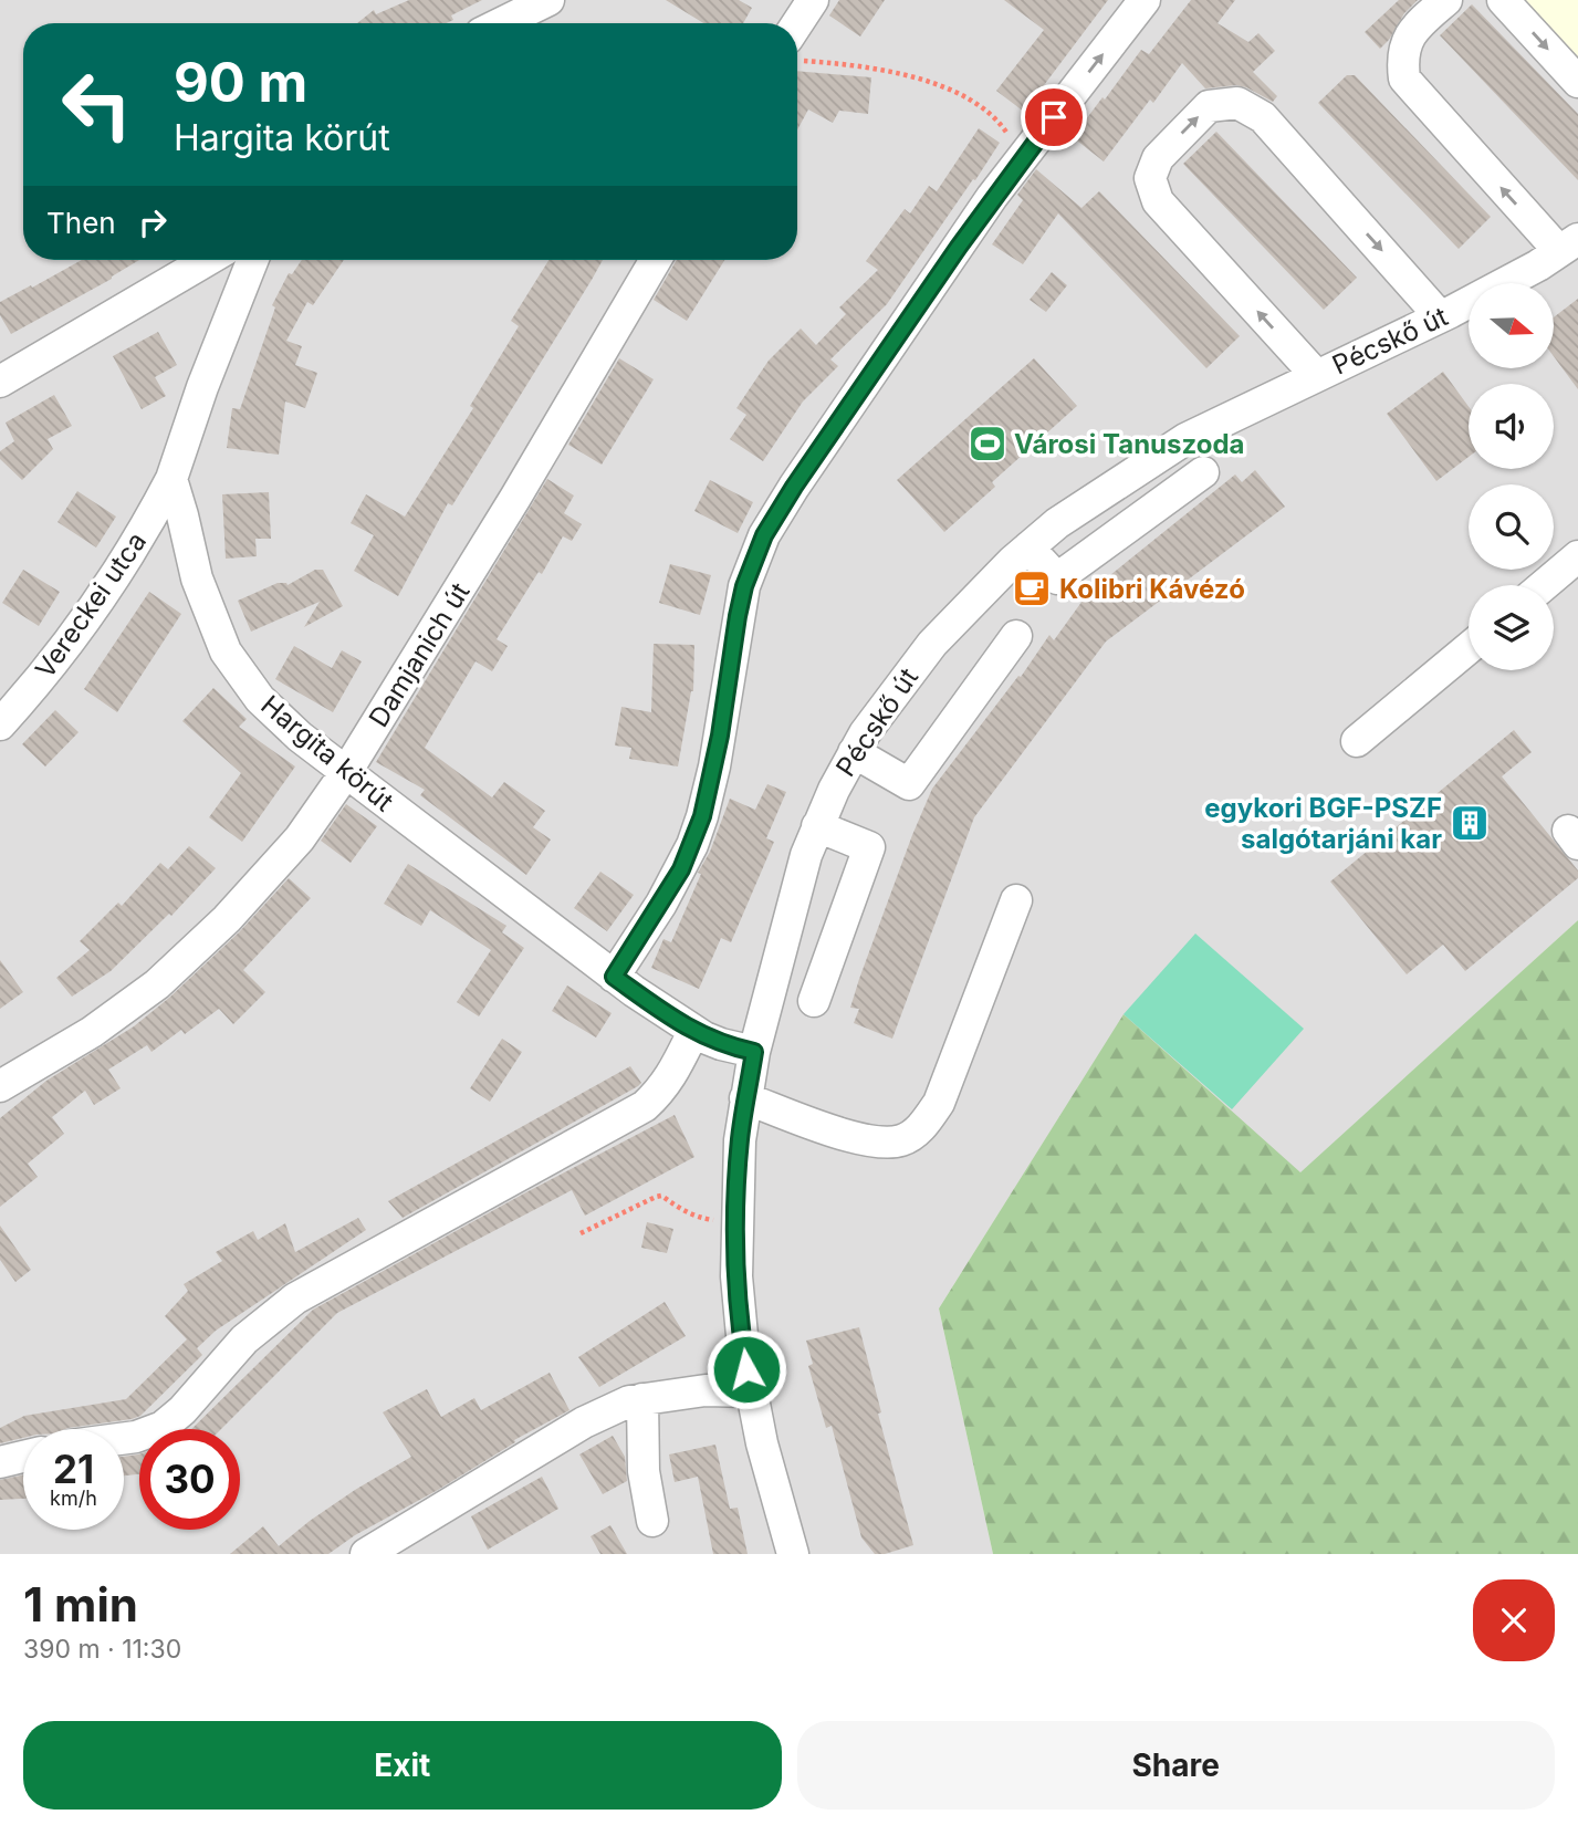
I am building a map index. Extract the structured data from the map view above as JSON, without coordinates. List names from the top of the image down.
{
  "streets": {
    "street": [
      "Pécskő út",
      "Vereckei utca",
      "Damjanich út",
      "Hargita körút"
    ]
  },
  "crossings": [
    ["Pécskő út", "Hargita körút"],
    ["Vereckei utca", "Hargita körút"],
    ["Damjanich út", "Hargita körút"]
  ],
  "places": {
    "sports": ["Városi Tanuszoda"],
    "cafe": ["Kolibri Kávézó"],
    "building": ["egykori BGF-PSZF salgótarjáni kar"]
  },
  "north": "right",
  "page": {
    "turn": ["90 m", "Hargita körút"],
    "then": "Then",
    "speed": "21 km/h",
    "limit": "30",
    "heading": ["1 min", "390 m · 11:30"],
    "buttons": ["Exit", "Share"]
  }
}
